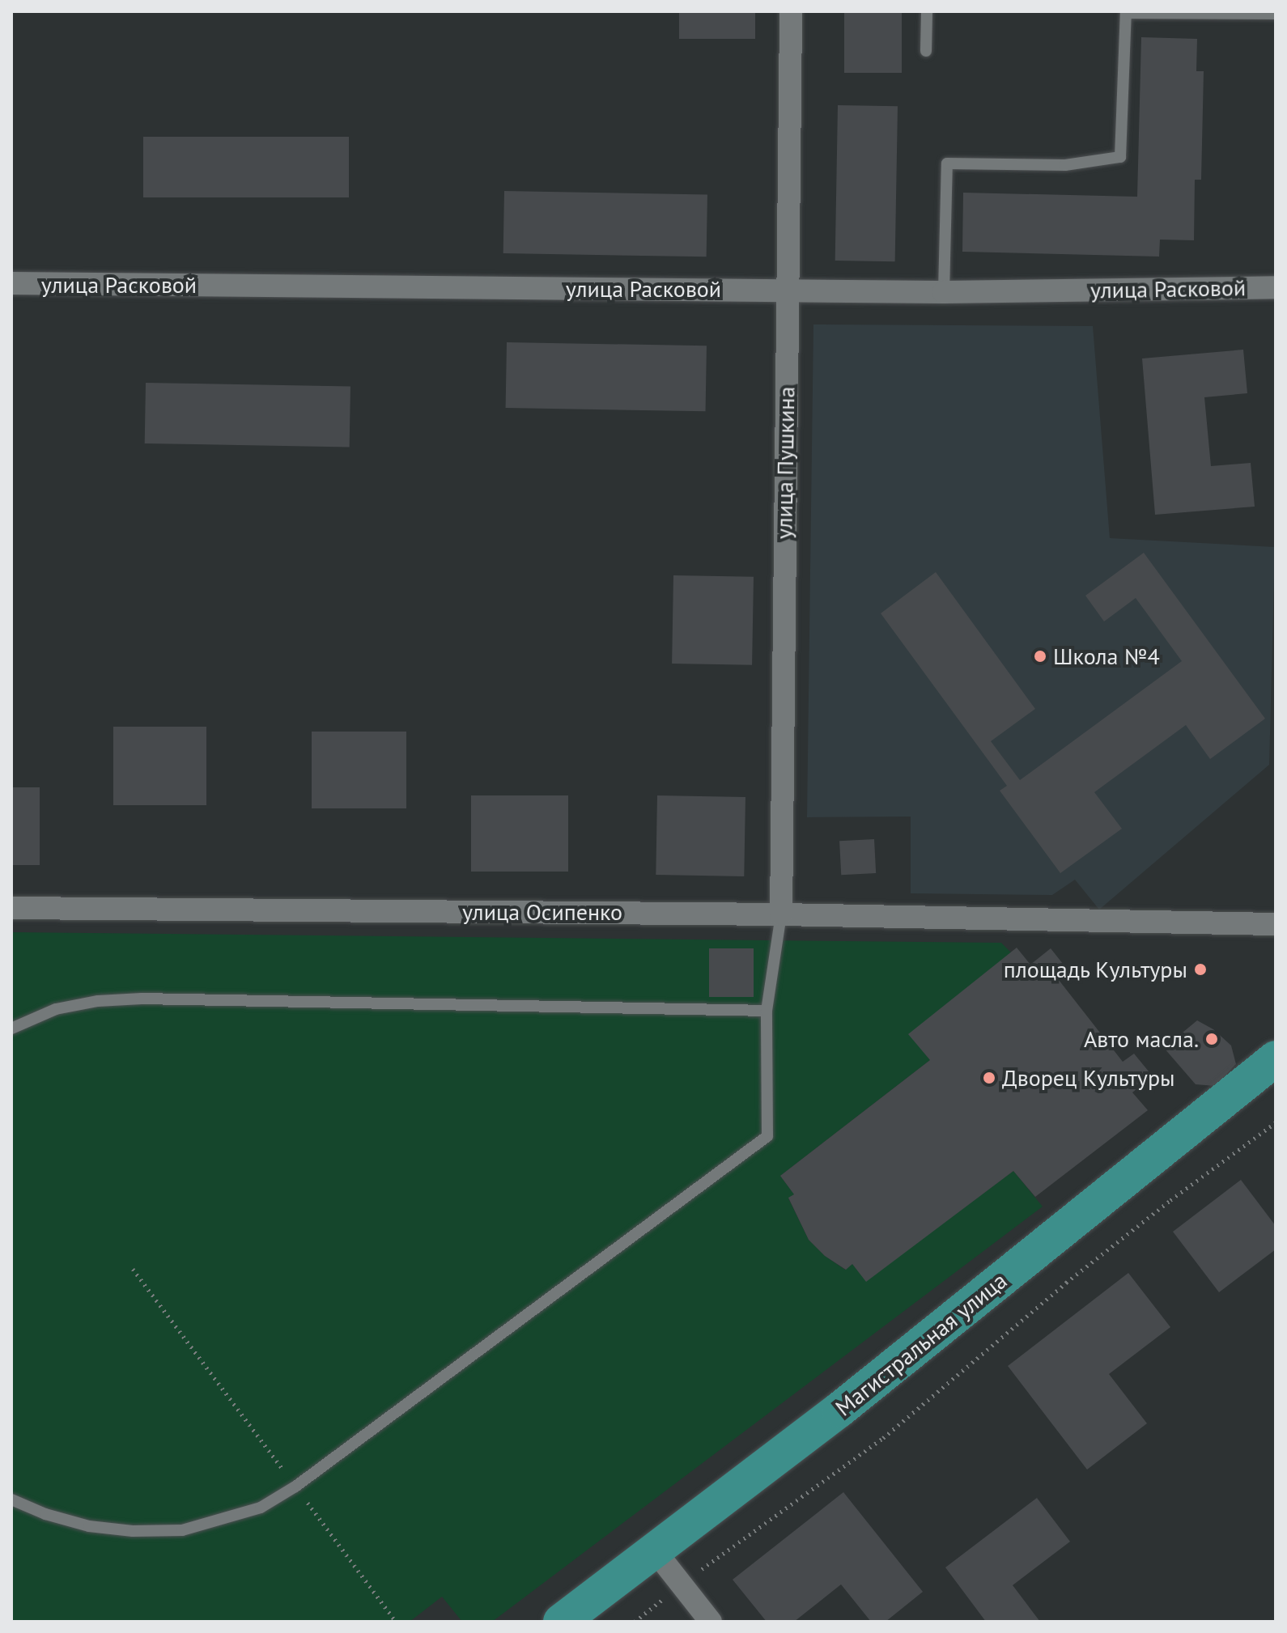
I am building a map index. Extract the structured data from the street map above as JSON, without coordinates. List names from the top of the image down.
{
  "streets": {
    "main road": ["Магистральная улица"],
    "street": ["улица Расковой", "улица Пушкина", "улица Осипенко"]
  },
  "crossings": [
    ["улица Расковой", "улица Пушкина"],
    ["улица Пушкина", "улица Осипенко"]
  ],
  "places": [
    "Школа №4",
    "площадь Культуры",
    "Авто масла.",
    "Дворец Культуры"
  ]
}
